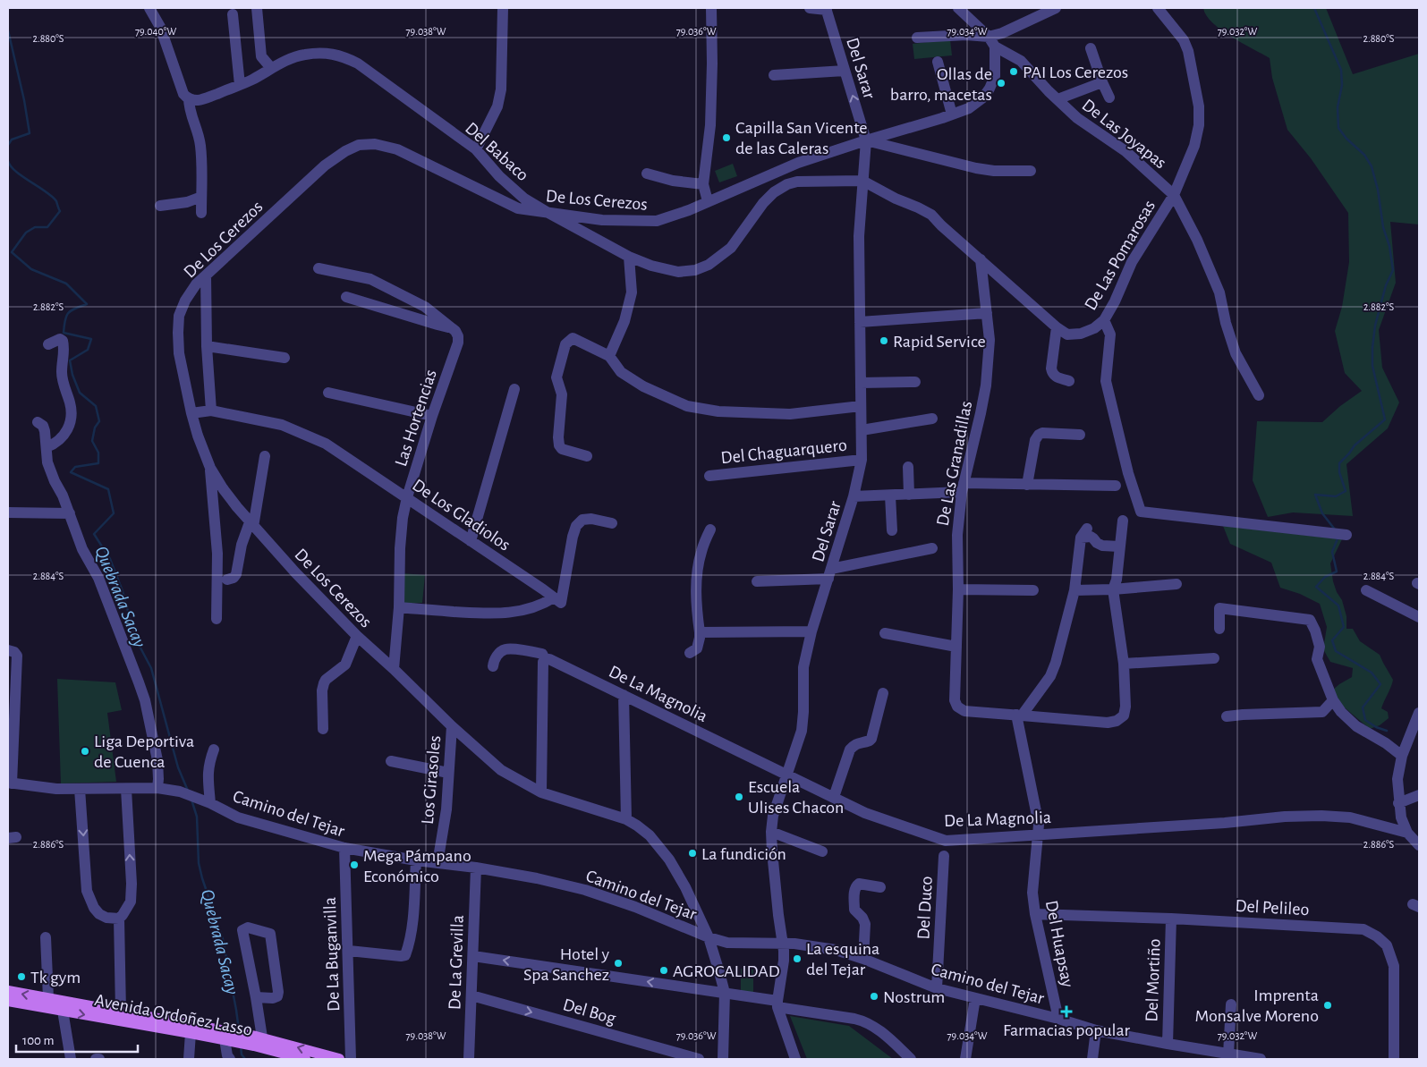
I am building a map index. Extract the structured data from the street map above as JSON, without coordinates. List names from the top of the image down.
{
  "streets": {
    "main road": ["Avenida Ordoñez Lasso"],
    "street": [
      "Del Sarar",
      "De Las Joyapas",
      "Del Babaco",
      "De Los Cerezos",
      "De Las Pomarosas",
      "Las Hortencias",
      "Del Chaguarquero",
      "De Las Granadillas",
      "De Los Gladiolos",
      "De La Magnolia",
      "Los Girasoles",
      "Camino del Tejar",
      "Del Pelileo",
      "Del Duco",
      "Del Huapsay",
      "De La Buganvilla",
      "De La Grevilla",
      "Del Mortiño",
      "Del Bog"
    ]
  },
  "crossings": [
    ["Del Sarar", "Del Babaco"],
    ["Del Sarar", "De Los Cerezos"],
    ["Del Sarar", "De Las Pomarosas"],
    ["Del Sarar", "Del Chaguarquero"],
    ["Del Sarar", "De La Magnolia"],
    ["Del Sarar", "Camino del Tejar"],
    ["De Las Joyapas", "De Los Cerezos"],
    ["De Las Joyapas", "De Las Pomarosas"],
    ["Del Babaco", "De Los Cerezos"],
    ["Del Babaco", "De Las Pomarosas"],
    ["De Los Cerezos", "Las Hortencias"],
    ["De Los Cerezos", "De Los Gladiolos"],
    ["De Los Cerezos", "Los Girasoles"],
    ["De Los Cerezos", "Camino del Tejar"],
    ["De Las Pomarosas", "De Las Granadillas"],
    ["Las Hortencias", "De Los Gladiolos"],
    ["De Las Granadillas", "Del Huapsay"],
    ["De La Magnolia", "Del Huapsay"],
    ["Los Girasoles", "Camino del Tejar"],
    ["Camino del Tejar", "Del Duco"],
    ["Camino del Tejar", "Del Huapsay"],
    ["Camino del Tejar", "De La Buganvilla"],
    ["Camino del Tejar", "De La Grevilla"],
    ["Camino del Tejar", "Del Mortiño"],
    ["Del Pelileo", "Del Huapsay"],
    ["Del Pelileo", "Del Mortiño"],
    ["De La Grevilla", "Del Bog"]
  ],
  "water": ["Quebrada Sacay"],
  "places": {
    "other": [
      "PAI Los Cerezos",
      "Ollas de barro, macetas",
      "Capilla San Vicente de las Caleras",
      "Rapid Service",
      "Liga Deportiva de Cuenca",
      "Escuela Ulises Chacon",
      "La fundición",
      "Mega Pámpano Económico",
      "La esquina del Tejar",
      "Hotel y Spa Sanchez",
      "AGROCALIDAD",
      "Tk gym",
      "Nostrum",
      "Imprenta Monsalve Moreno"
    ],
    "health": ["Farmacias popular"]
  },
  "scale_bar": "100 m",
  "coordinates": [
    "79.040°W",
    "79.038°W",
    "79.036°W",
    "79.034°W",
    "79.032°W",
    "2.880°S",
    "2.882°S",
    "2.884°S",
    "2.886°S"
  ]
}
